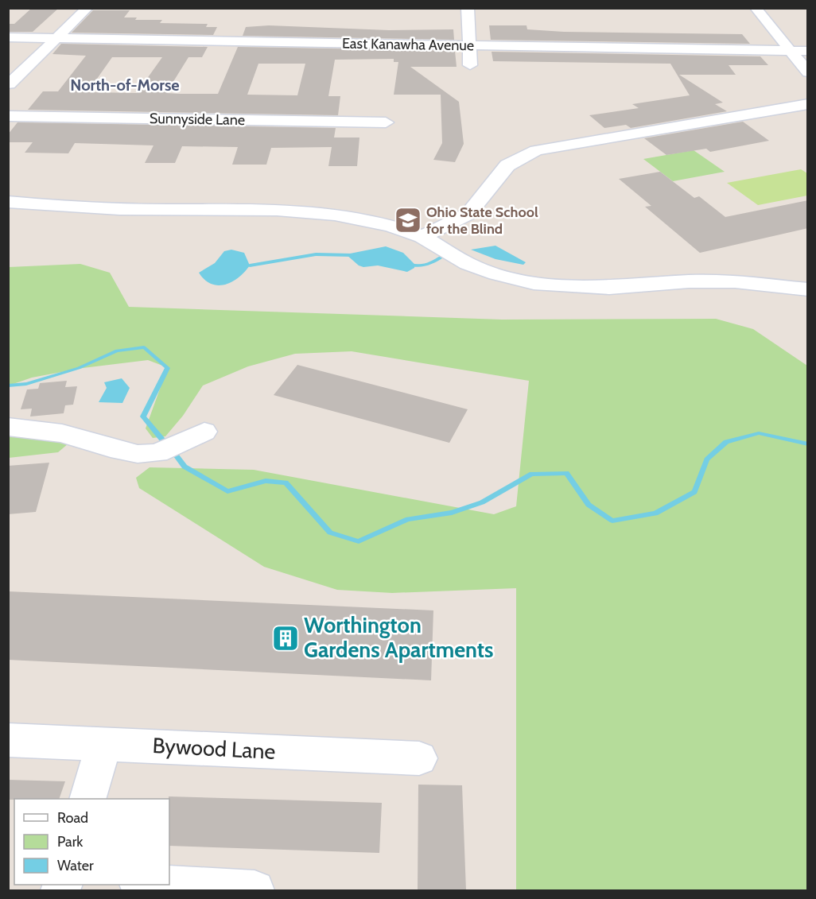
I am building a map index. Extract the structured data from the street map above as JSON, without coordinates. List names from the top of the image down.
{
  "streets": {
    "street": ["East Kanawha Avenue", "Sunnyside Lane", "Bywood Lane"]
  },
  "districts": ["North-of-Morse"],
  "places": {
    "school or university": ["Ohio State School for the Blind"],
    "building": ["Worthington Gardens Apartments"]
  },
  "legend": ["Road", "Park", "Water"]
}
